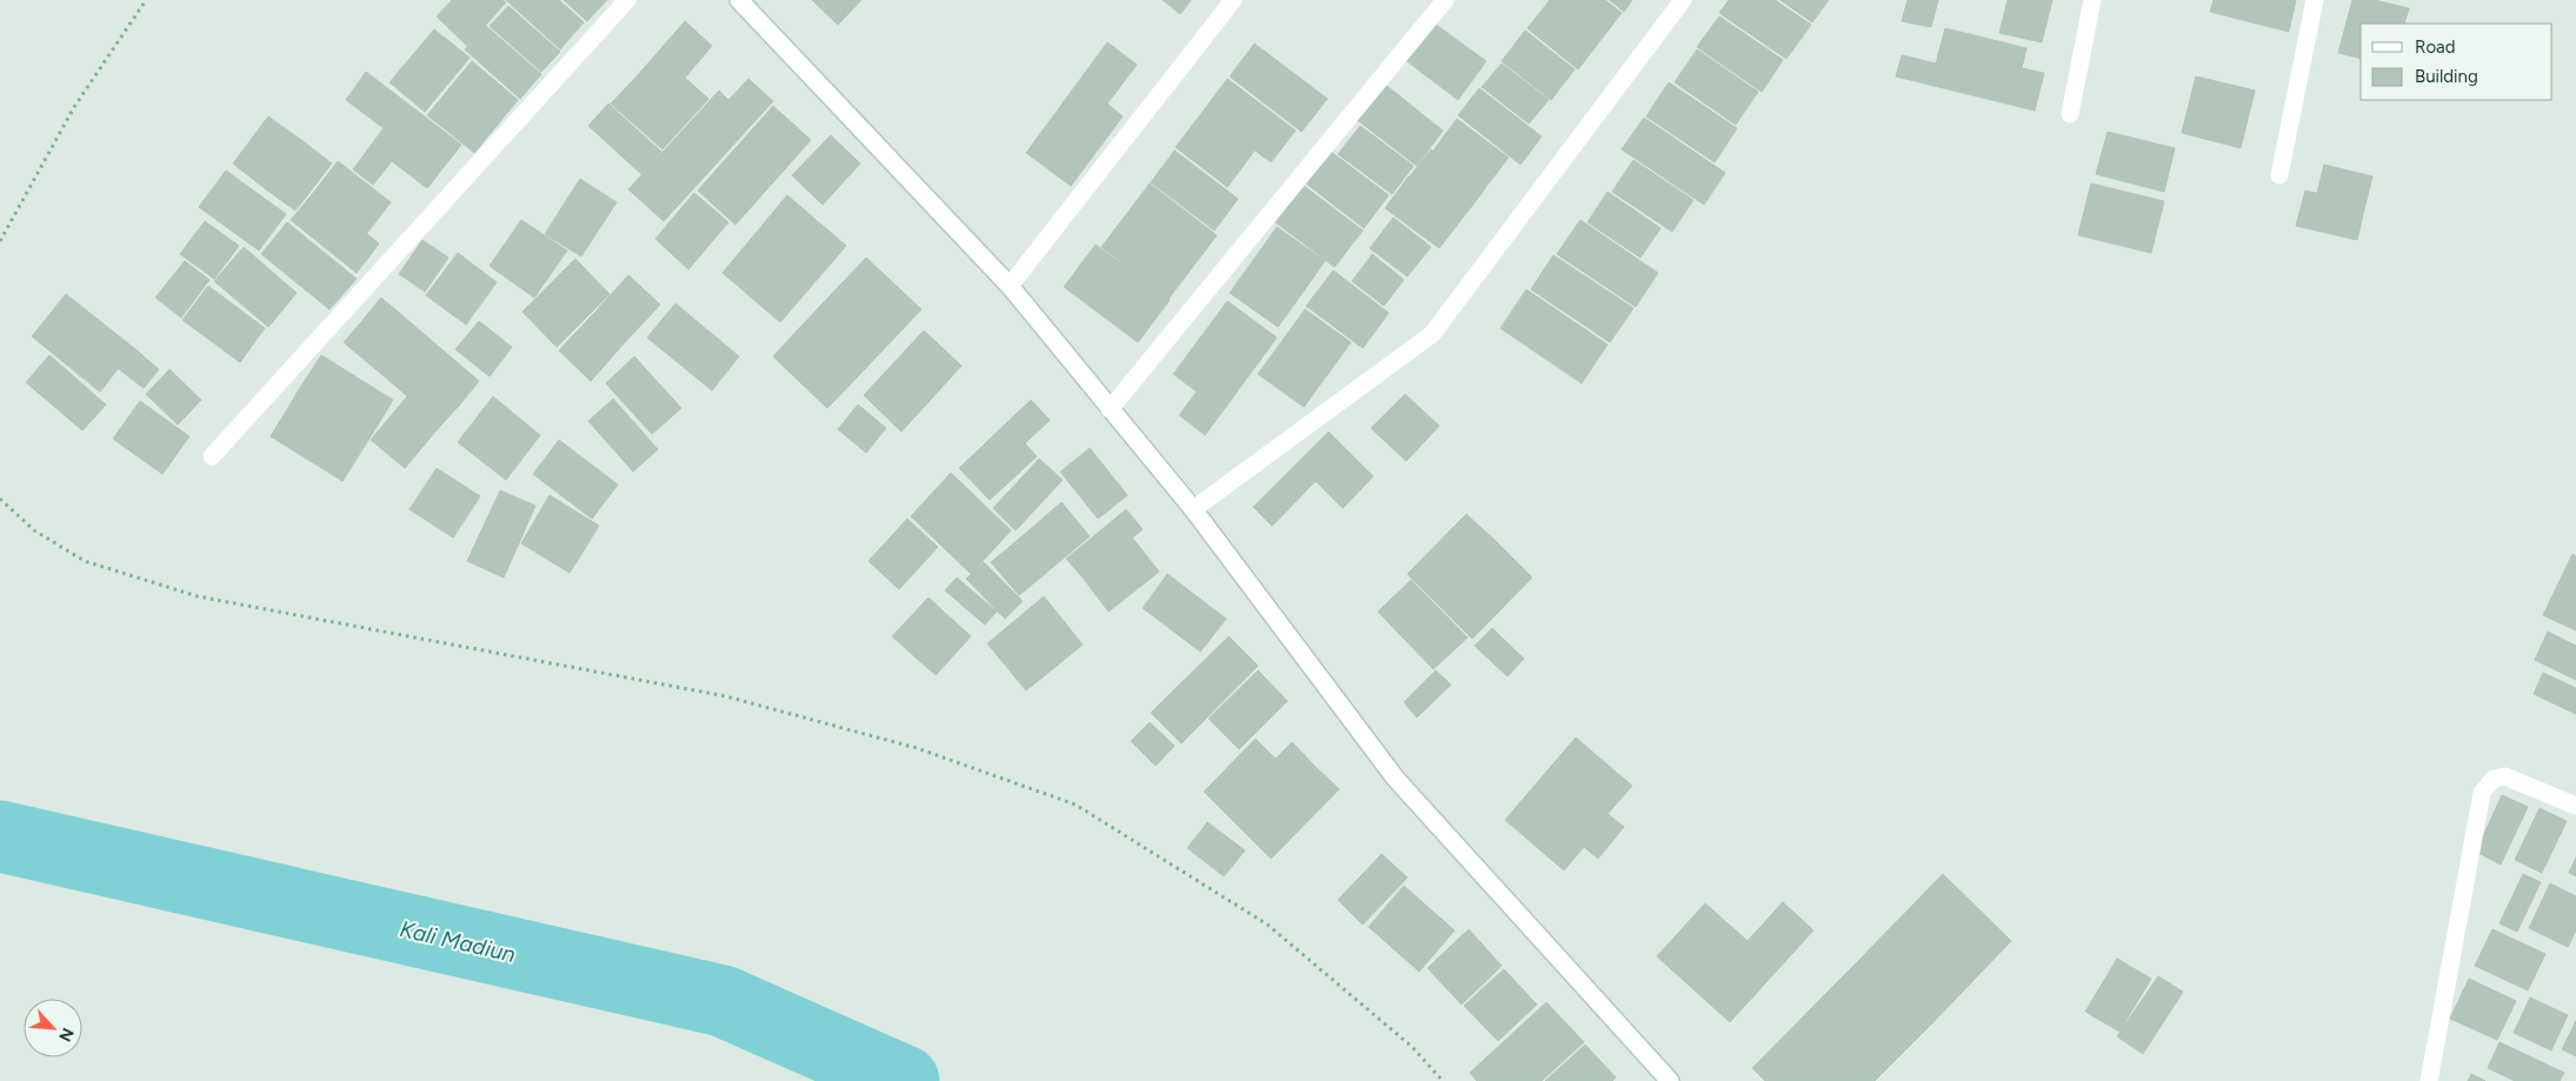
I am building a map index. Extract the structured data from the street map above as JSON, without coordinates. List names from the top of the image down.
{
  "water": ["Kali Madiun"],
  "legend": ["Road", "Building"],
  "north": "bottom right"
}
